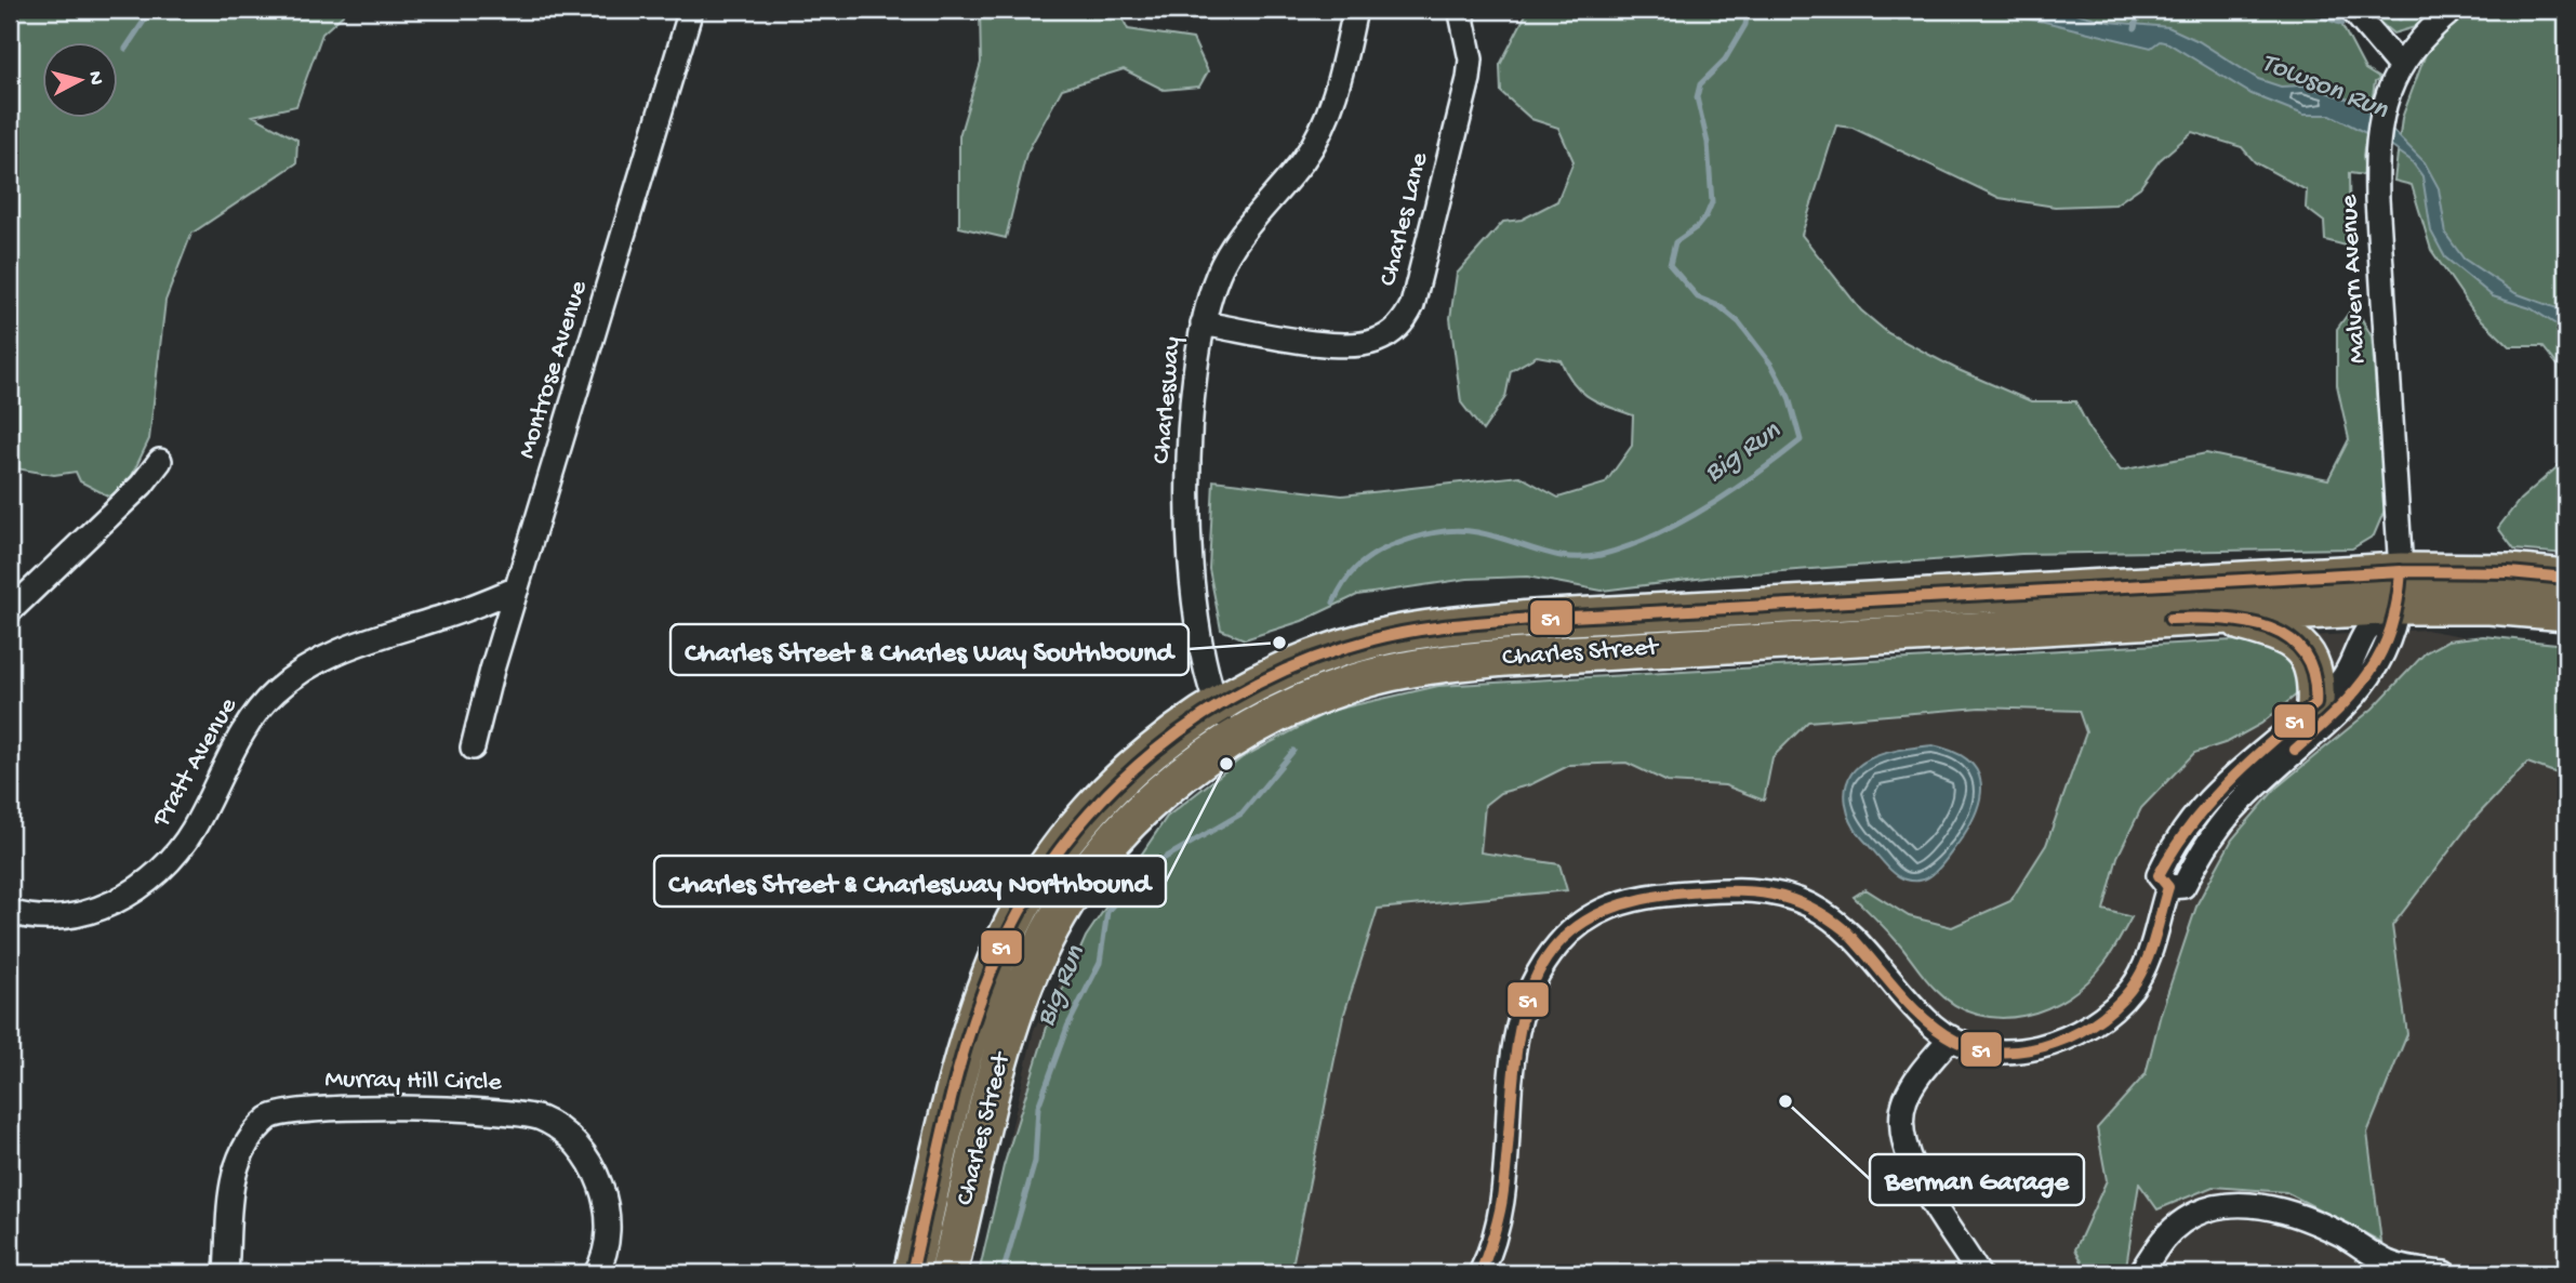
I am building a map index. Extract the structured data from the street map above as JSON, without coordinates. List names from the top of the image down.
{
  "streets": {
    "main road": ["Charles Street"],
    "street": [
      "Charles Lane",
      "Malvern Avenue",
      "Montrose Avenue",
      "Charlesway",
      "Pratt Avenue",
      "Murray Hill Circle"
    ]
  },
  "crossings": [
    ["Charles Lane", "Charlesway"],
    ["Malvern Avenue", "Charles Street"],
    ["Montrose Avenue", "Pratt Avenue"],
    ["Charlesway", "Charles Street"]
  ],
  "water": ["Towson Run", "Big Run"],
  "places": ["Charles Street & Charles Way Southbound", "Charles Street & Charlesway Northbound", "Berman Garage"],
  "lines": ["transit line 51"],
  "north": "right"
}
